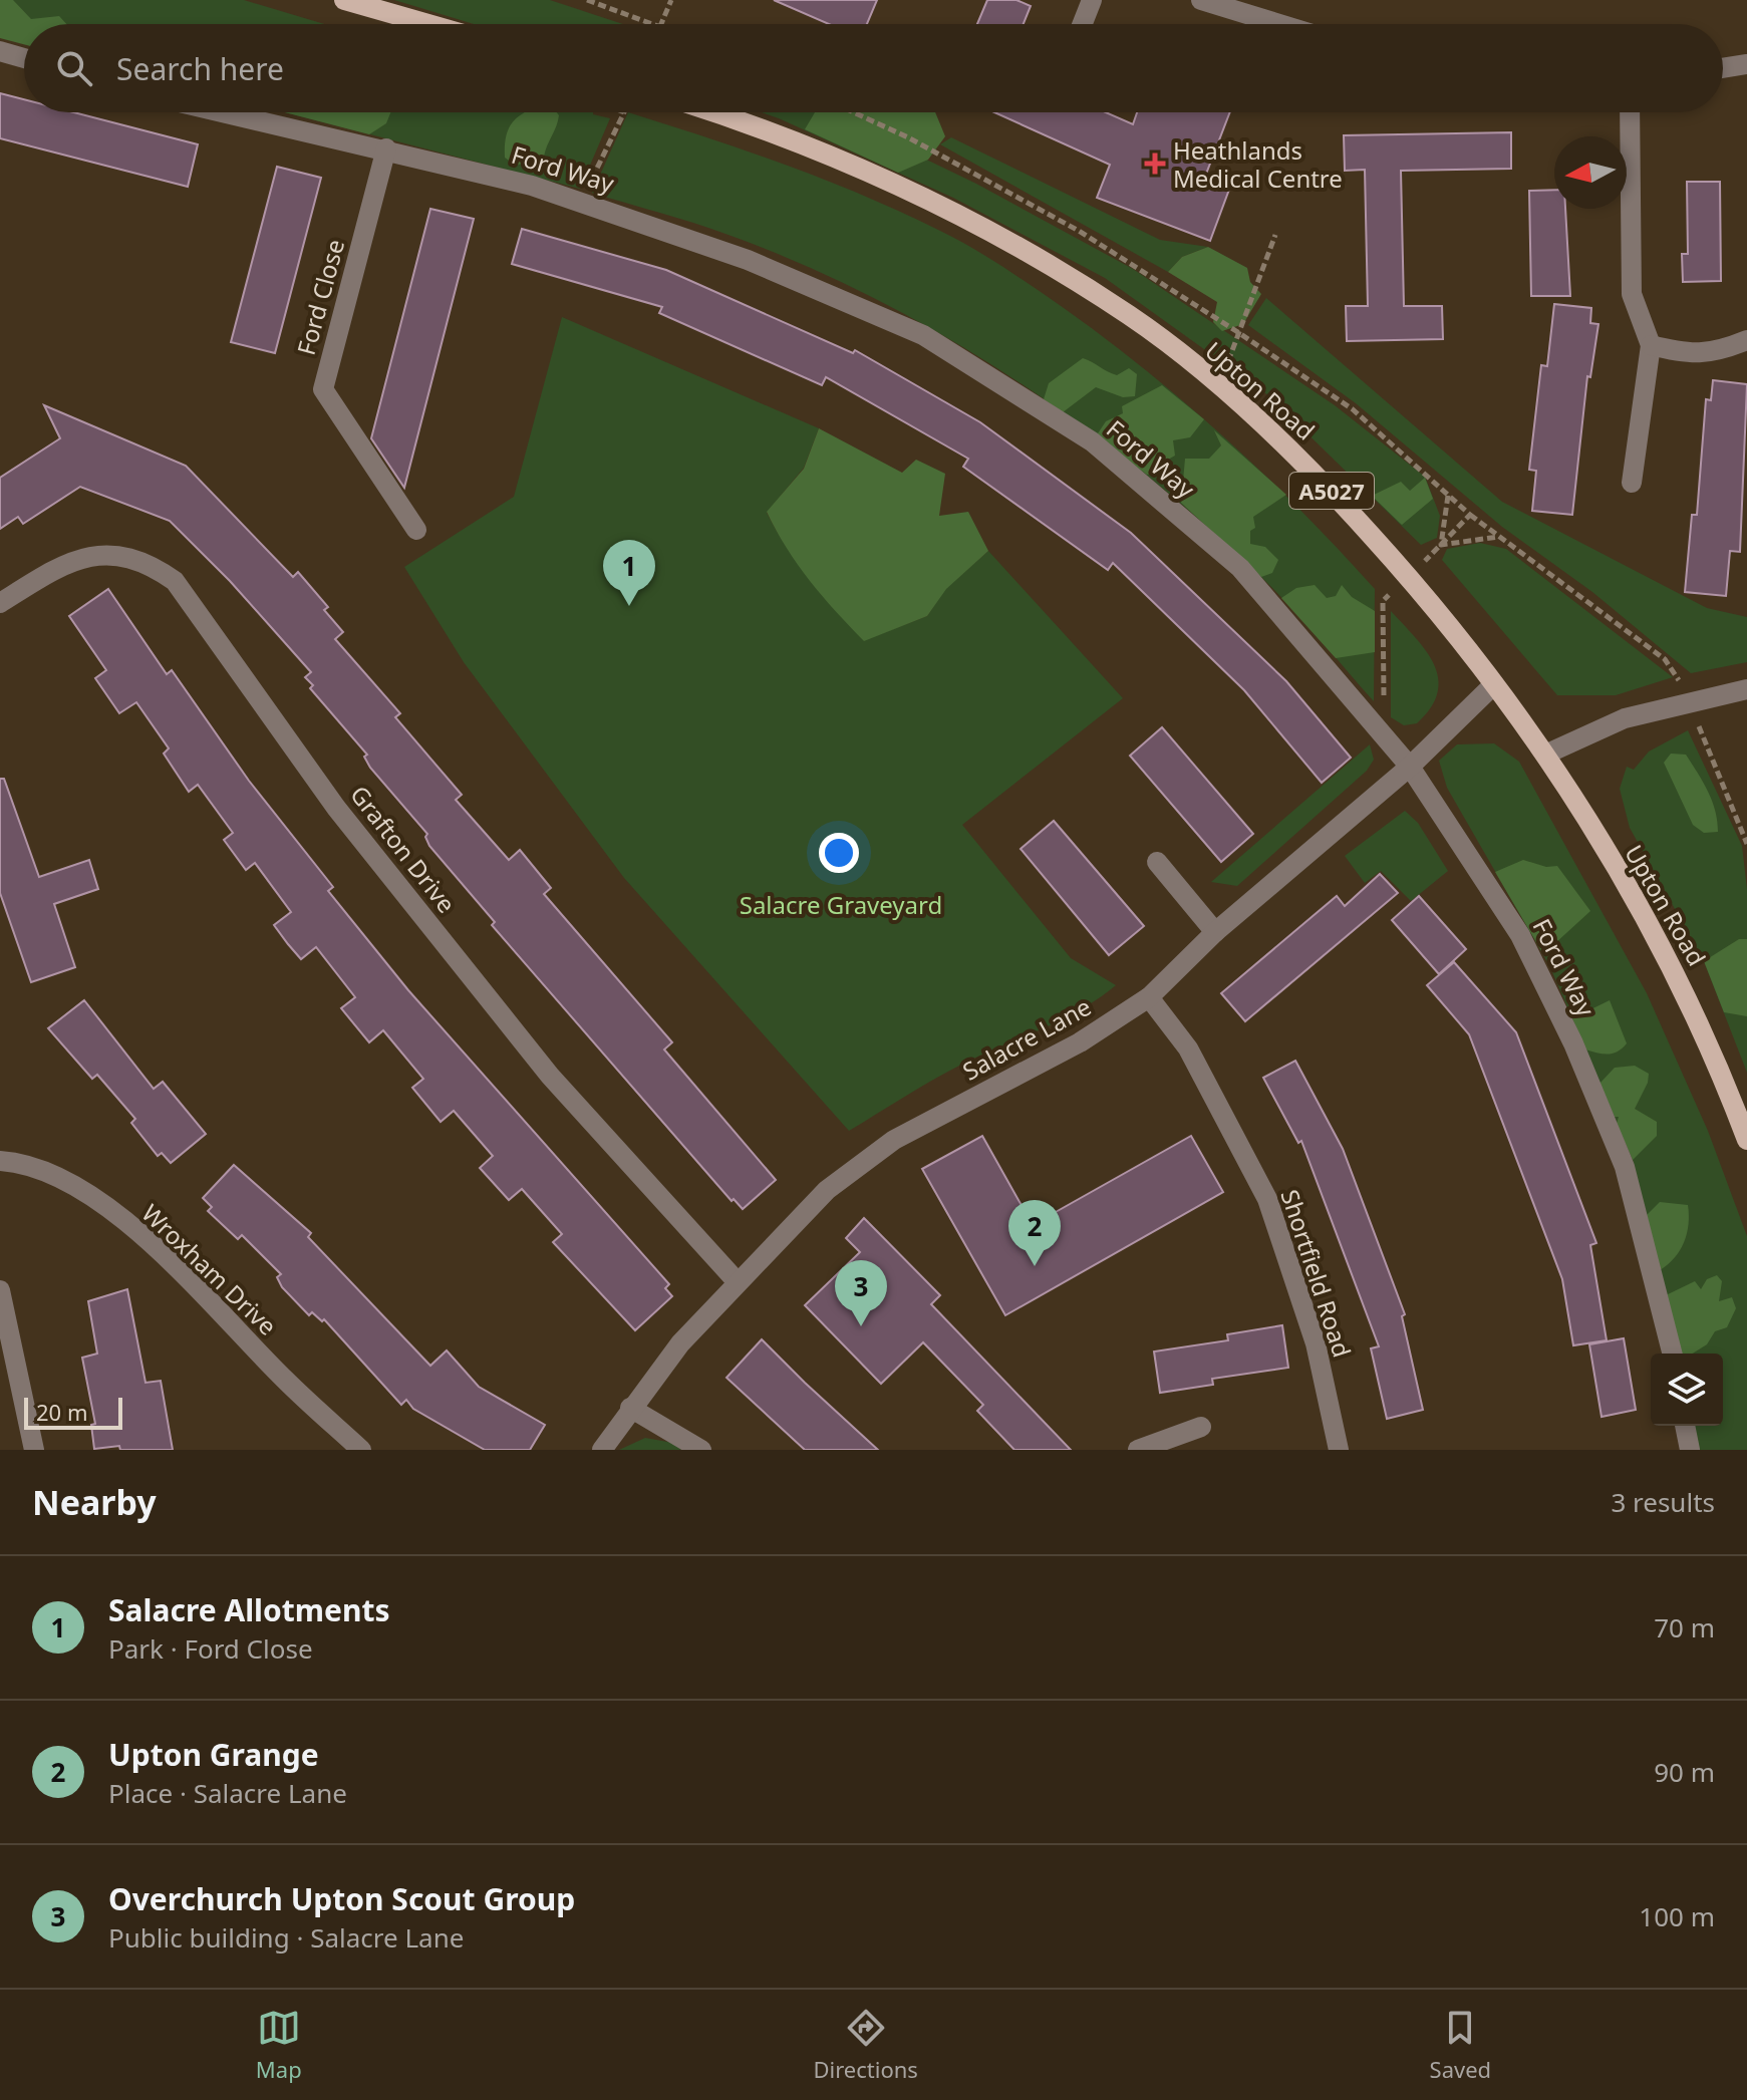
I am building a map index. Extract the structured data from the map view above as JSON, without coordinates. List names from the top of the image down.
{
  "streets": {
    "main road": ["Upton Road", "A5027"],
    "street": [
      "Ford Way",
      "Ford Close",
      "Grafton Drive",
      "Salacre Lane",
      "Wroxham Drive",
      "Shortfield Road"
    ]
  },
  "crossings": [
    ["Ford Way", "Ford Close"],
    ["Ford Way", "Salacre Lane"],
    ["Upton Road", "Salacre Lane"],
    ["Grafton Drive", "Salacre Lane"],
    ["Salacre Lane", "Shortfield Road"]
  ],
  "parks": ["Salacre Graveyard"],
  "places": {
    "health": ["Heathlands Medical Centre"]
  },
  "scale_bar": "20 m",
  "north": "left",
  "page": {
    "search": "Search here",
    "pins": ["1", "2", "3"],
    "scale": "20 m",
    "heading": ["Nearby", "3 results"],
    "list": [
      {
        "mark": "1",
        "name": "Salacre Allotments",
        "note": "Park · Ford Close",
        "value": "70 m"
      },
      {
        "mark": "2",
        "name": "Upton Grange",
        "note": "Place · Salacre Lane",
        "value": "90 m"
      },
      {
        "mark": "3",
        "name": "Overchurch Upton Scout Group",
        "note": "Public building · Salacre Lane",
        "value": "100 m"
      }
    ],
    "nav": ["Map", "Directions", "Saved"]
  }
}
